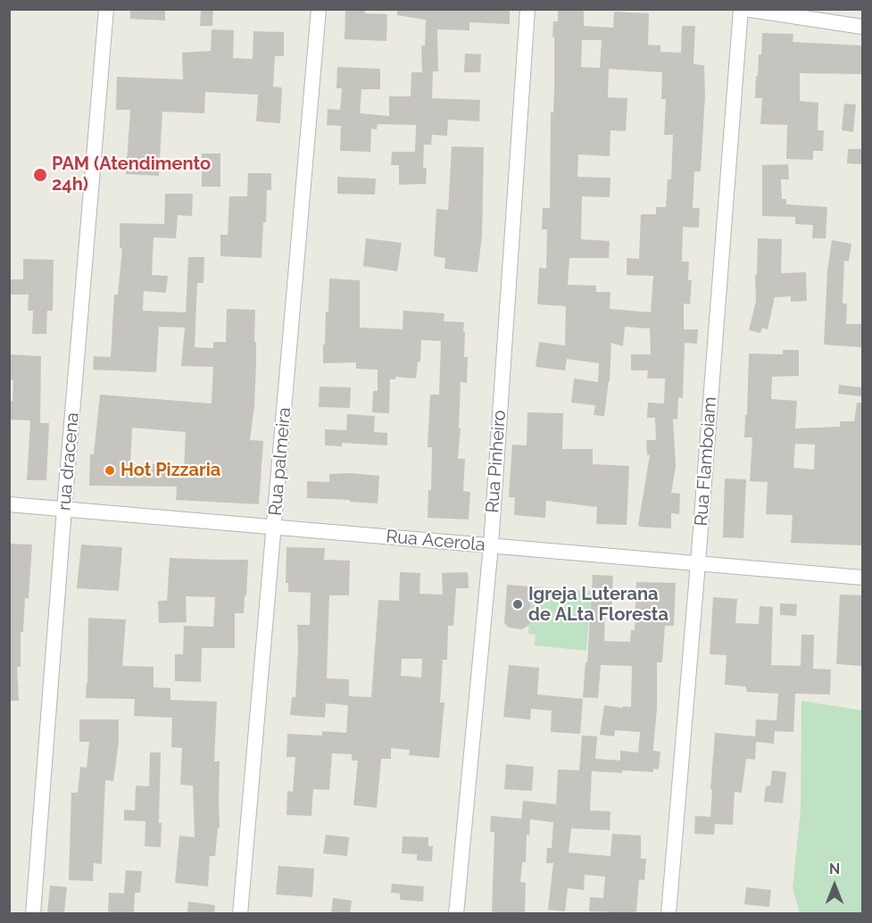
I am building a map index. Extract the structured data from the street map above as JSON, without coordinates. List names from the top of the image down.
{
  "streets": {
    "street": [
      "rua dracena",
      "Rua palmeira",
      "Rua Pinheiro",
      "Rua Flamboiam",
      "Rua Acerola"
    ]
  },
  "crossings": [
    ["rua dracena", "Rua Acerola"],
    ["Rua palmeira", "Rua Acerola"],
    ["Rua Pinheiro", "Rua Acerola"],
    ["Rua Flamboiam", "Rua Acerola"]
  ],
  "places": ["PAM (Atendimento 24h)", "Hot Pizzaria", "Igreja Luterana de ALta Floresta"],
  "north": "top"
}
